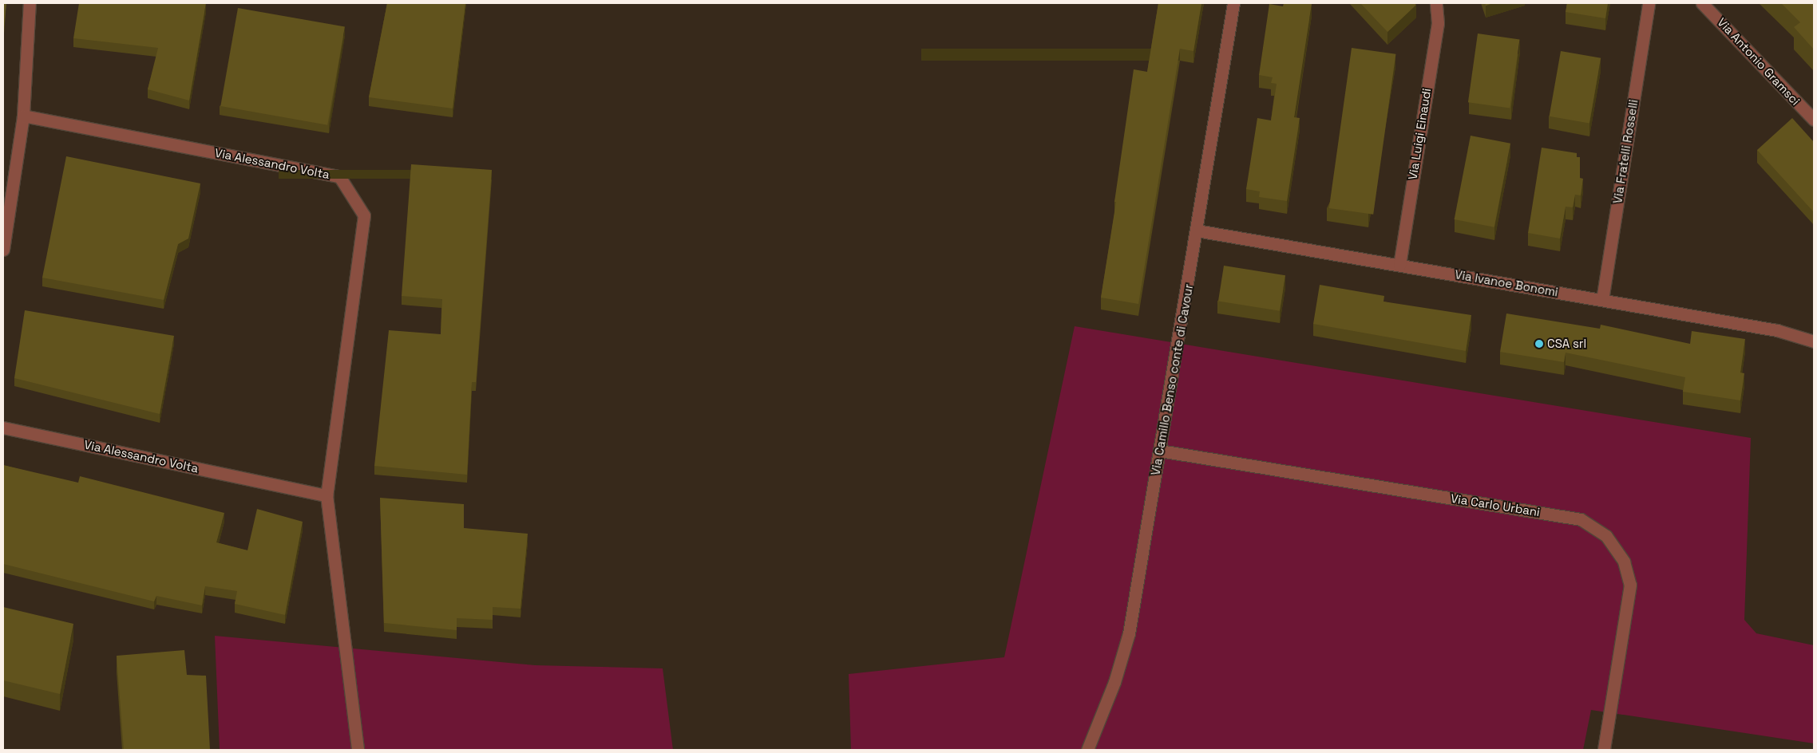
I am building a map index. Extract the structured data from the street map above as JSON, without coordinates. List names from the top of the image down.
{
  "streets": {
    "street": [
      "Via Antonio Gramsci",
      "Via Luigi Einaudi",
      "Via Fratelli Rosselli",
      "Via Alessandro Volta",
      "Via Ivanoe Bonomi",
      "Via Camillo Benso conte di Cavour",
      "Via Carlo Urbani"
    ]
  },
  "crossings": [
    ["Via Luigi Einaudi", "Via Ivanoe Bonomi"],
    ["Via Fratelli Rosselli", "Via Ivanoe Bonomi"],
    ["Via Ivanoe Bonomi", "Via Camillo Benso conte di Cavour"],
    ["Via Camillo Benso conte di Cavour", "Via Carlo Urbani"]
  ],
  "places": ["CSA srl"]
}
